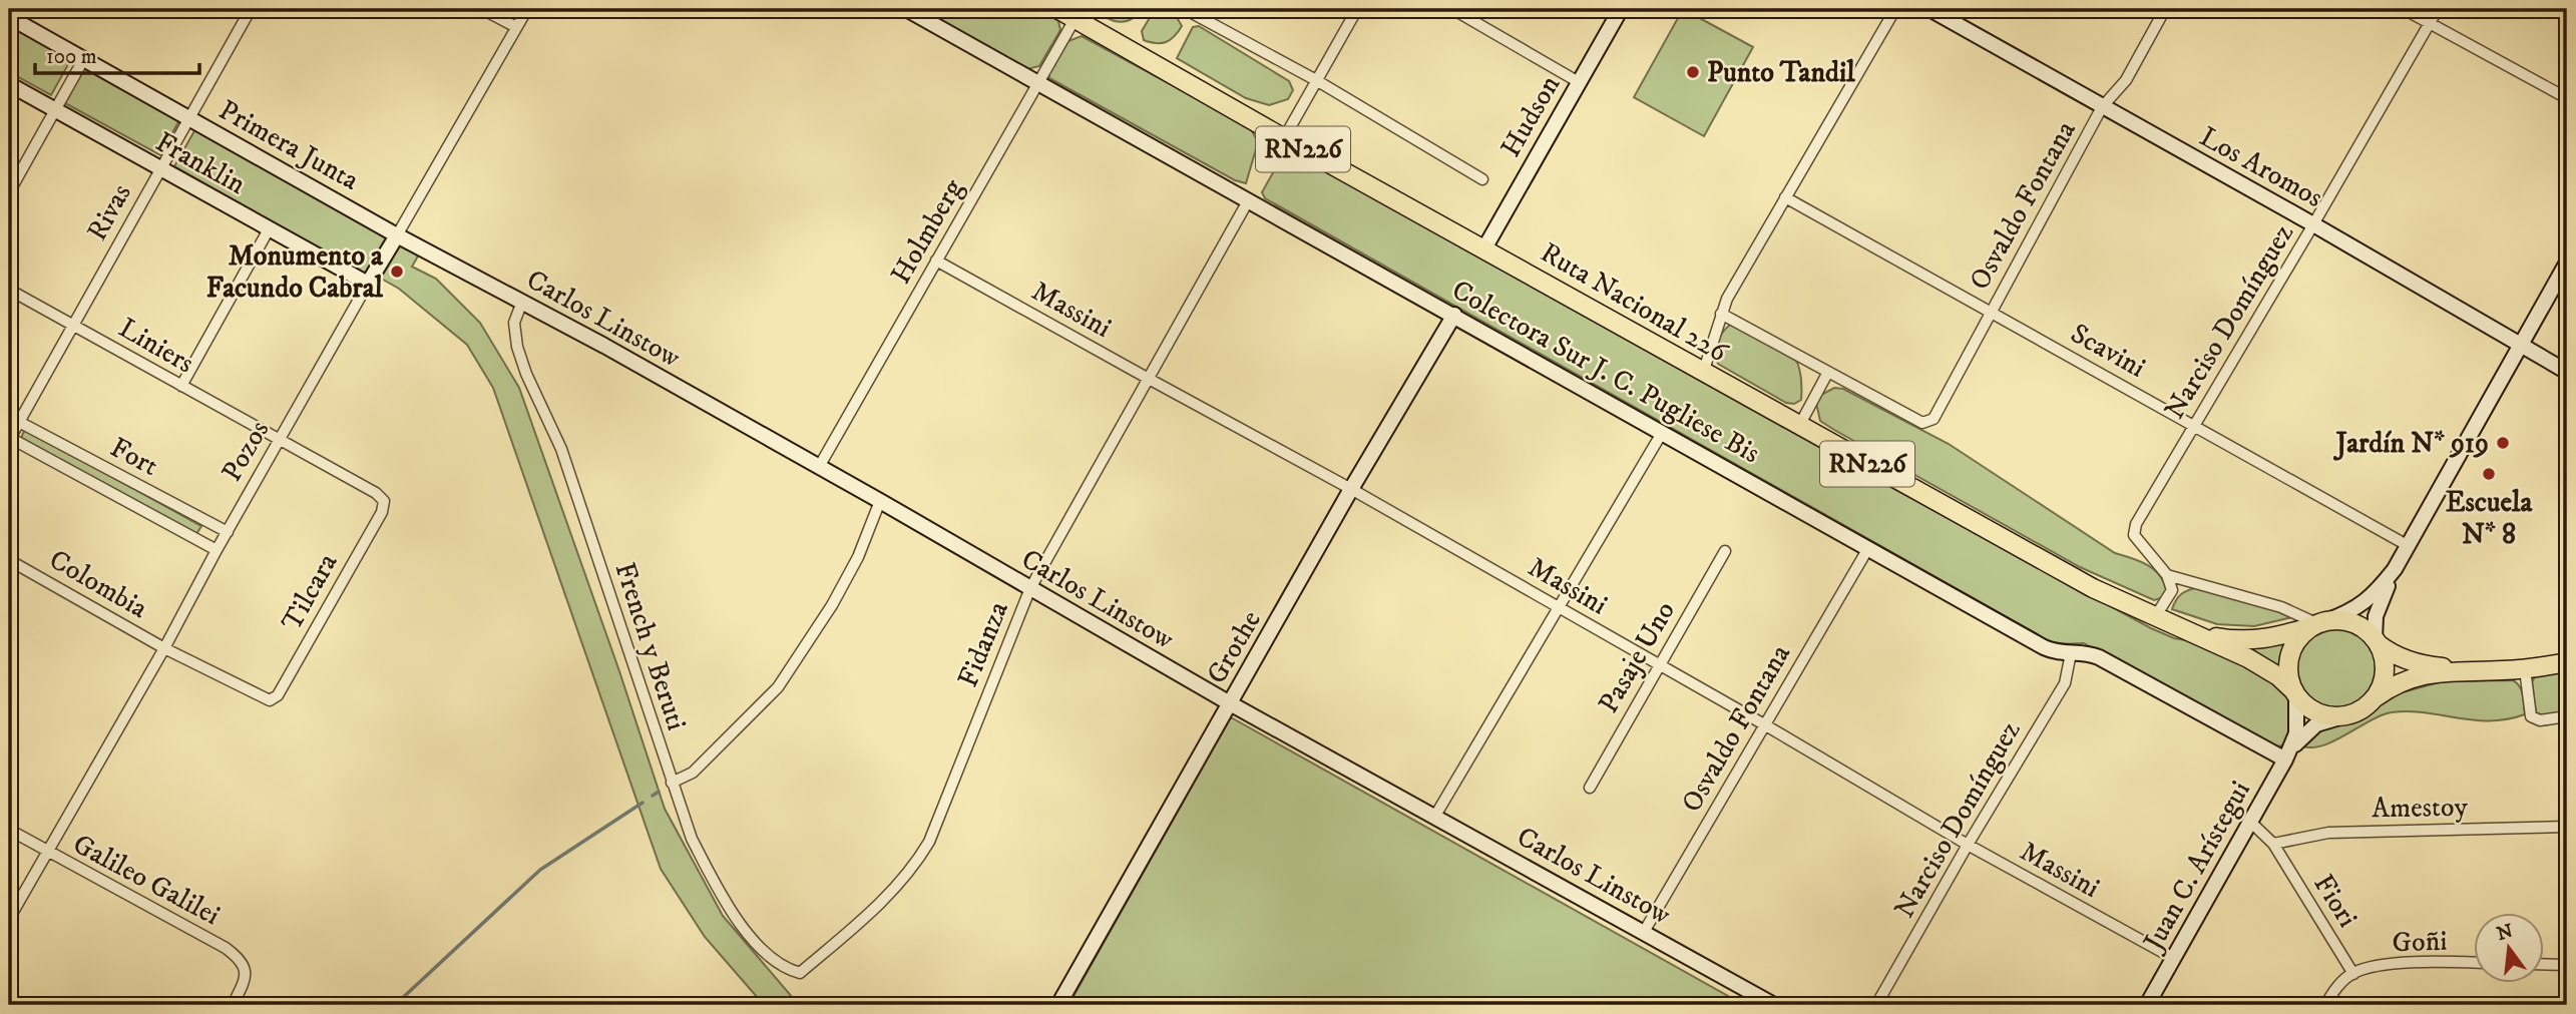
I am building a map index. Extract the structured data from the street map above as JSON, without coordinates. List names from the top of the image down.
{
  "streets": {
    "highway": ["RN226", "Ruta Nacional 226"],
    "street": [
      "Hudson",
      "Primera Junta",
      "Franklin",
      "Los Aromos",
      "Osvaldo Fontana",
      "Rivas",
      "Holmberg",
      "Massini",
      "Carlos Linstow",
      "Narciso Domínguez",
      "Liniers",
      "Scavini",
      "Colectora Sur J. C. Pugliese Bis",
      "Pozos",
      "Fort",
      "Colombia",
      "Tilcara",
      "Fidanza",
      "French y Beruti",
      "Grothe",
      "Pasaje Uno",
      "Amestoy",
      "Juan C. Arístegui",
      "Galileo Galilei",
      "Fiori",
      "Goñi"
    ]
  },
  "crossings": [
    ["Hudson", "Ruta Nacional 226"],
    ["Primera Junta", "Rivas"],
    ["Primera Junta", "Carlos Linstow"],
    ["Primera Junta", "Pozos"],
    ["Franklin", "Rivas"],
    ["Franklin", "Pozos"],
    ["Los Aromos", "Osvaldo Fontana"],
    ["Los Aromos", "Narciso Domínguez"],
    ["Osvaldo Fontana", "Massini"],
    ["Osvaldo Fontana", "Carlos Linstow"],
    ["Osvaldo Fontana", "Scavini"],
    ["Osvaldo Fontana", "Colectora Sur J. C. Pugliese Bis"],
    ["Rivas", "Liniers"],
    ["Rivas", "Fort"],
    ["Holmberg", "Ruta Nacional 226"],
    ["Holmberg", "Massini"],
    ["Holmberg", "Carlos Linstow"],
    ["Holmberg", "Colectora Sur J. C. Pugliese Bis"],
    ["Ruta Nacional 226", "Juan C. Arístegui"],
    ["Massini", "Narciso Domínguez"],
    ["Massini", "Fidanza"],
    ["Massini", "Grothe"],
    ["Massini", "Pasaje Uno"],
    ["Massini", "Juan C. Arístegui"],
    ["Carlos Linstow", "Pozos"],
    ["Carlos Linstow", "Fidanza"],
    ["Carlos Linstow", "French y Beruti"],
    ["Carlos Linstow", "Grothe"],
    ["Narciso Domínguez", "Scavini"],
    ["Narciso Domínguez", "Colectora Sur J. C. Pugliese Bis"],
    ["Liniers", "Pozos"],
    ["Liniers", "Tilcara"],
    ["Colectora Sur J. C. Pugliese Bis", "Fidanza"],
    ["Colectora Sur J. C. Pugliese Bis", "Grothe"],
    ["Colectora Sur J. C. Pugliese Bis", "Juan C. Arístegui"],
    ["Pozos", "Fort"],
    ["Pozos", "Colombia"],
    ["Pozos", "Galileo Galilei"],
    ["Colombia", "Tilcara"],
    ["Fidanza", "French y Beruti"],
    ["Amestoy", "Fiori"],
    ["Juan C. Arístegui", "Fiori"],
    ["Fiori", "Goñi"]
  ],
  "places": [
    "Punto Tandil",
    "Monumento a Facundo Cabral",
    "Jardín N* 919",
    "Escuela N* 8"
  ],
  "scale_bar": "100 m",
  "north": "top"
}
